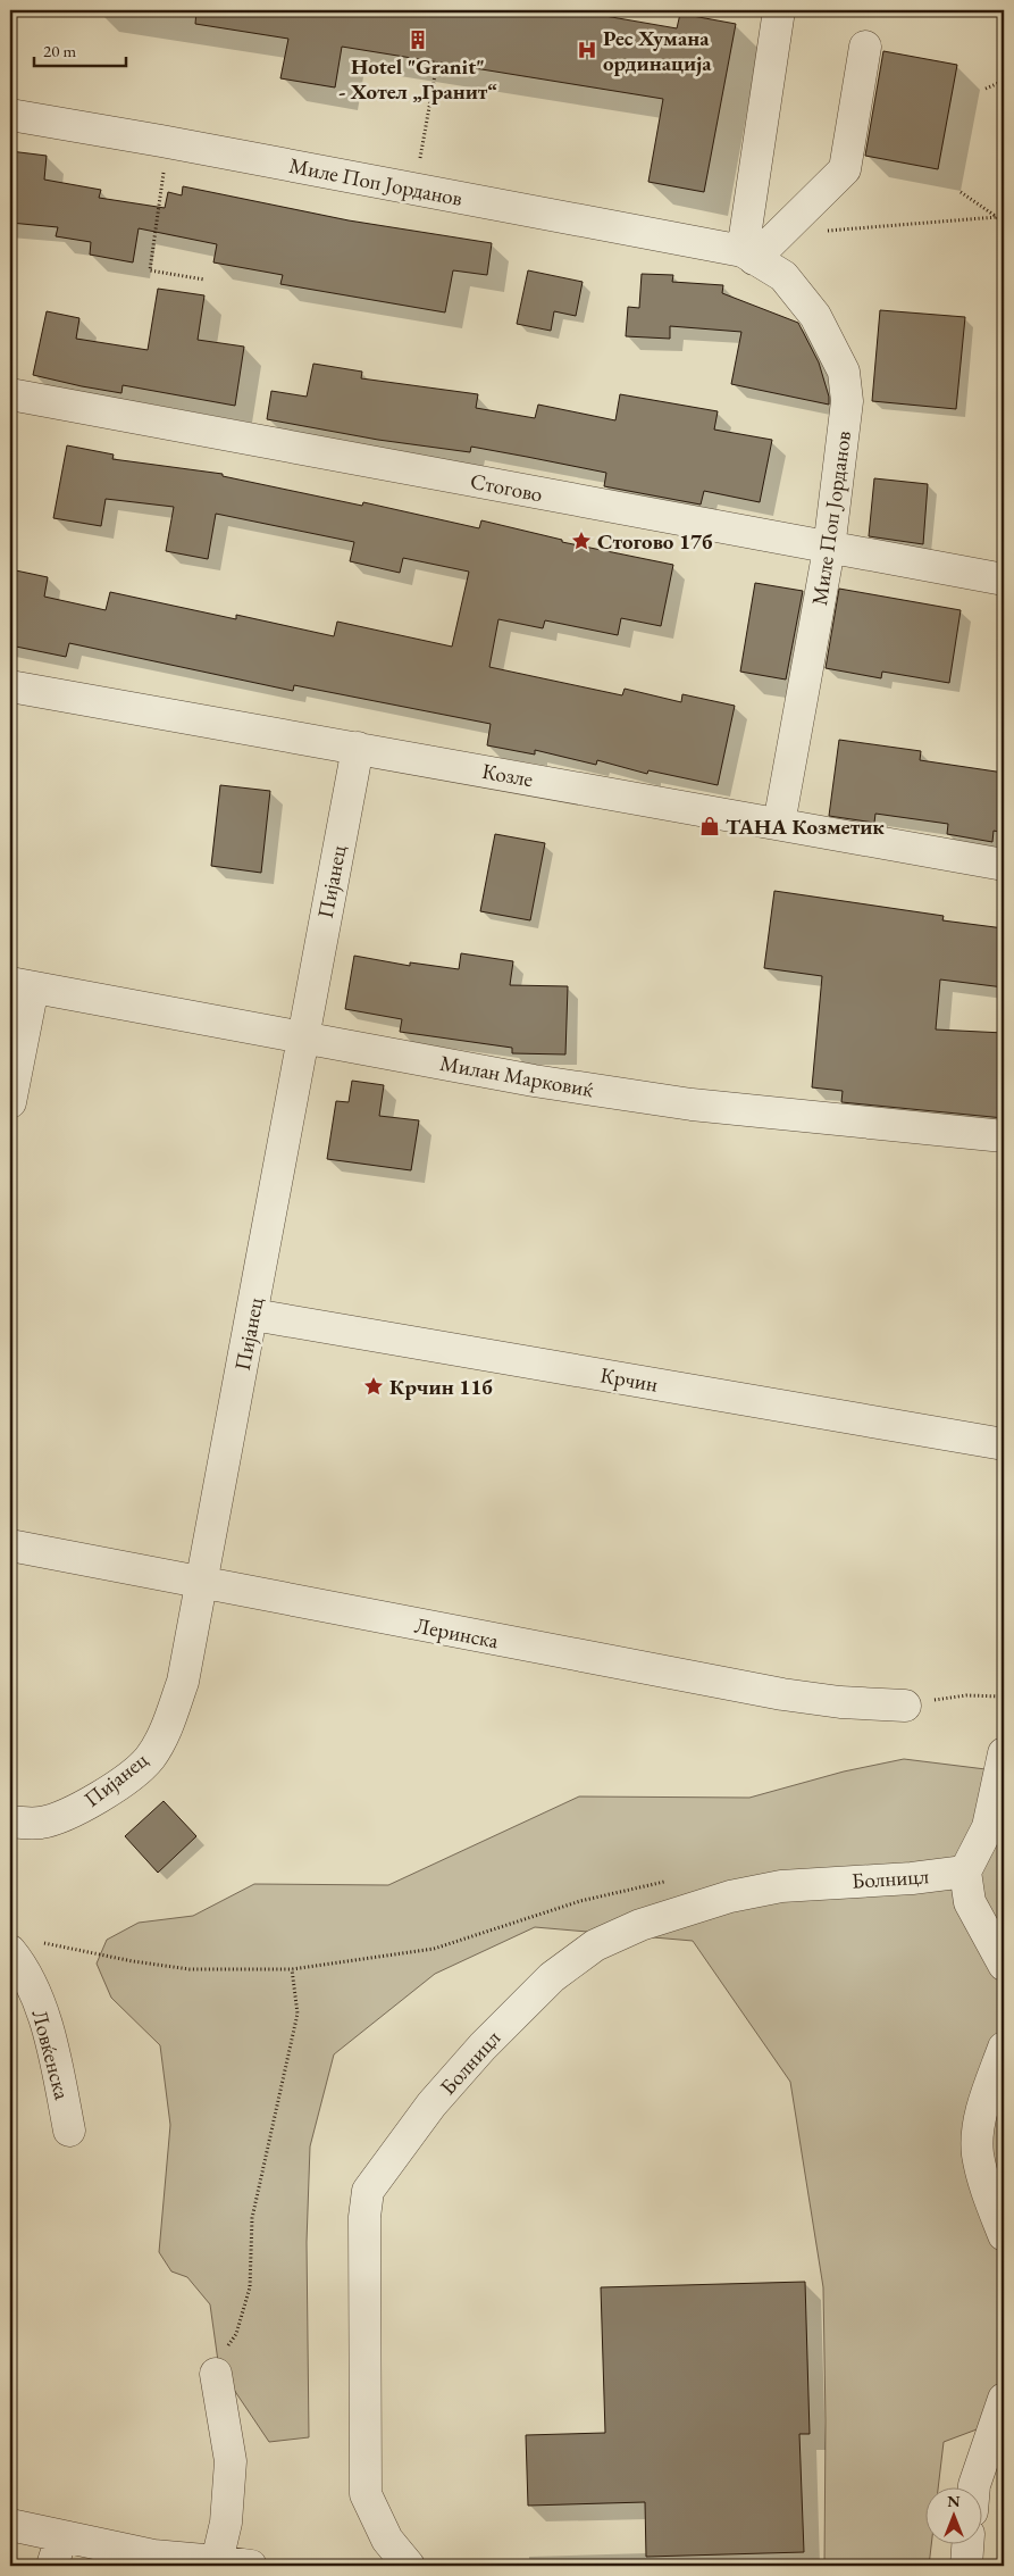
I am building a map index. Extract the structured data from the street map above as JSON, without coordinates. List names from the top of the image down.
{
  "streets": {
    "street": [
      "Миле Поп Јорданов",
      "Стогово",
      "Козле",
      "Пијанец",
      "Милан Марковиќ",
      "Крчин",
      "Леринска",
      "Болницл",
      "Ловќенска"
    ]
  },
  "crossings": [
    ["Миле Поп Јорданов", "Стогово"],
    ["Миле Поп Јорданов", "Козле"],
    ["Козле", "Пијанец"],
    ["Пијанец", "Милан Марковиќ"],
    ["Пијанец", "Крчин"],
    ["Пијанец", "Леринска"]
  ],
  "places": {
    "building": ["Hotel \"Granit\" - Хотел „Гранит“"],
    "hospital": ["Рес Хумана ординација"],
    "place": ["Стогово 17б", "Крчин 11б"],
    "shop": ["ТАНА Козметик"]
  },
  "scale_bar": "20 m",
  "north": "top"
}
